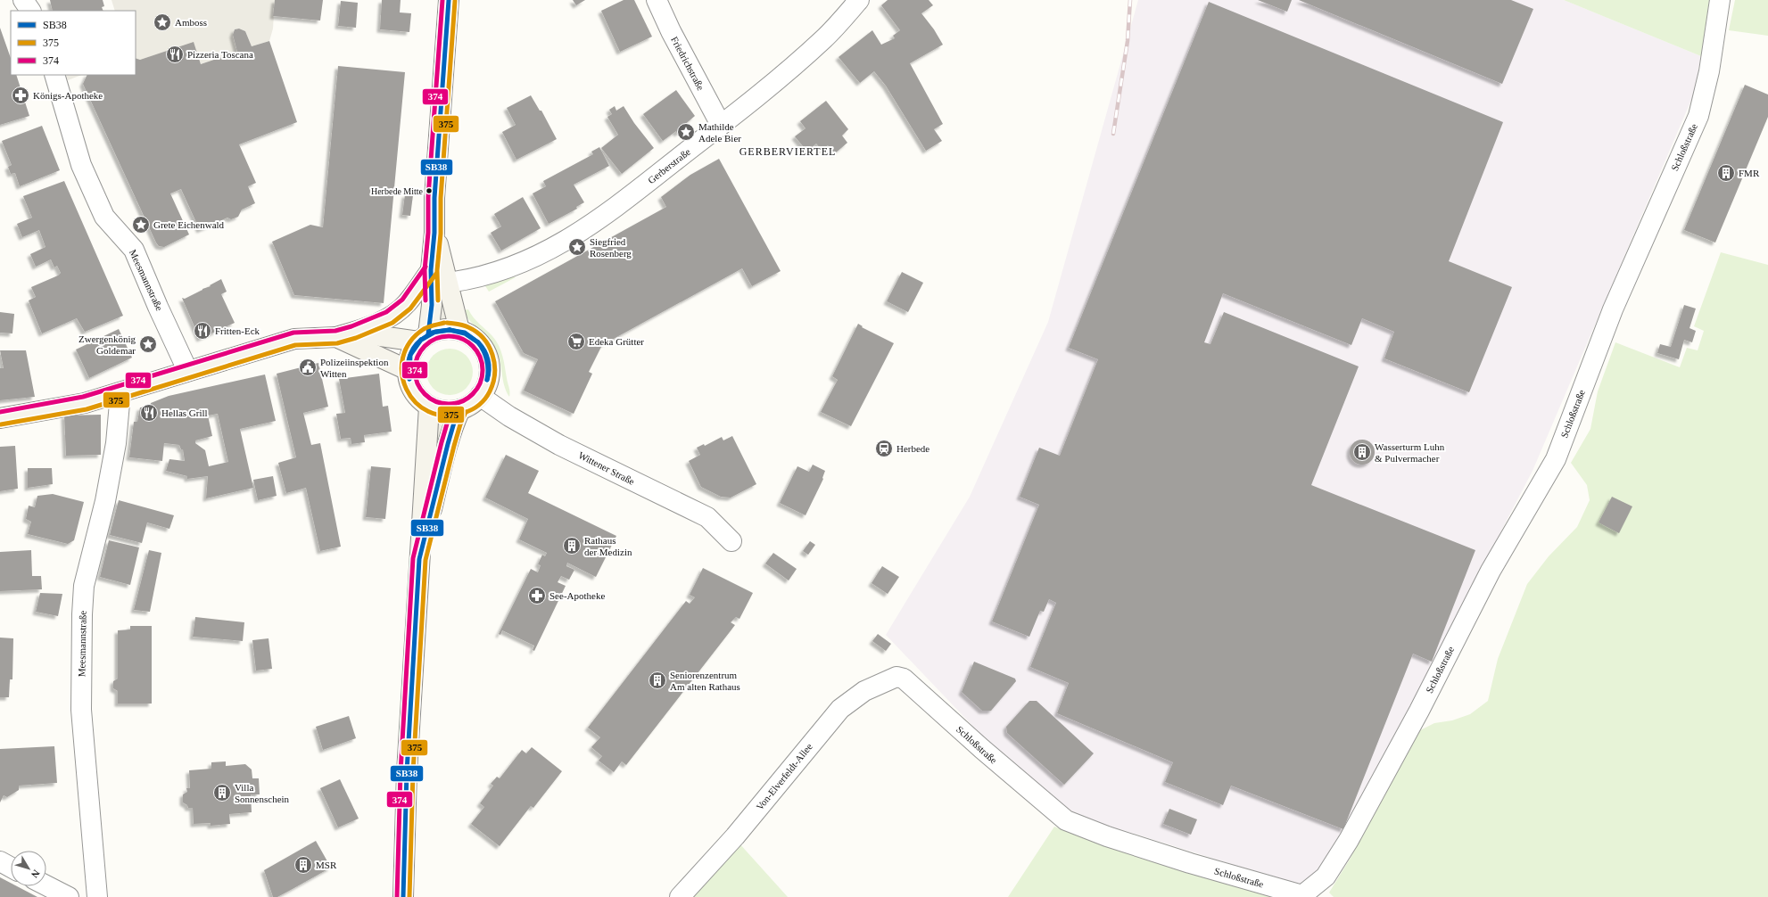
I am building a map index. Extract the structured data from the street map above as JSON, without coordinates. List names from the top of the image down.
{
  "streets": {
    "street": [
      "Friedrichstraße",
      "Schloßstraße",
      "Gerberstraße",
      "Meesmannstraße",
      "Wittener Straße",
      "Von-Elverfeldt-Allee"
    ]
  },
  "crossings": [
    ["Friedrichstraße", "Gerberstraße"],
    ["Schloßstraße", "Von-Elverfeldt-Allee"]
  ],
  "districts": ["GERBERVIERTEL"],
  "places": {
    "place": [
      "Amboss",
      "Mathilde Adele Bier",
      "Grete Eichenwald",
      "Siegfried Rosenberg",
      "Zwergenkönig Goldemar"
    ],
    "restaurant": ["Pizzeria Toscana", "Fritten-Eck", "Hellas Grill"],
    "pharmacy": ["Königs-Apotheke", "See-Apotheke"],
    "building": [
      "FMR",
      "Wasserturm Luhn & Pulvermacher",
      "Rathaus der Medizin",
      "Seniorenzentrum Am alten Rathaus",
      "Villa Sonnenschein",
      "MSR"
    ],
    "other": ["Herbede Mitte"],
    "supermarket": ["Edeka Grütter"],
    "public building": ["Polizeiinspektion Witten"],
    "station": ["Herbede"]
  },
  "lines": ["transit line SB38", "transit line 374", "transit line 375"],
  "legend": ["SB38", "375", "374"],
  "north": "bottom right"
}
